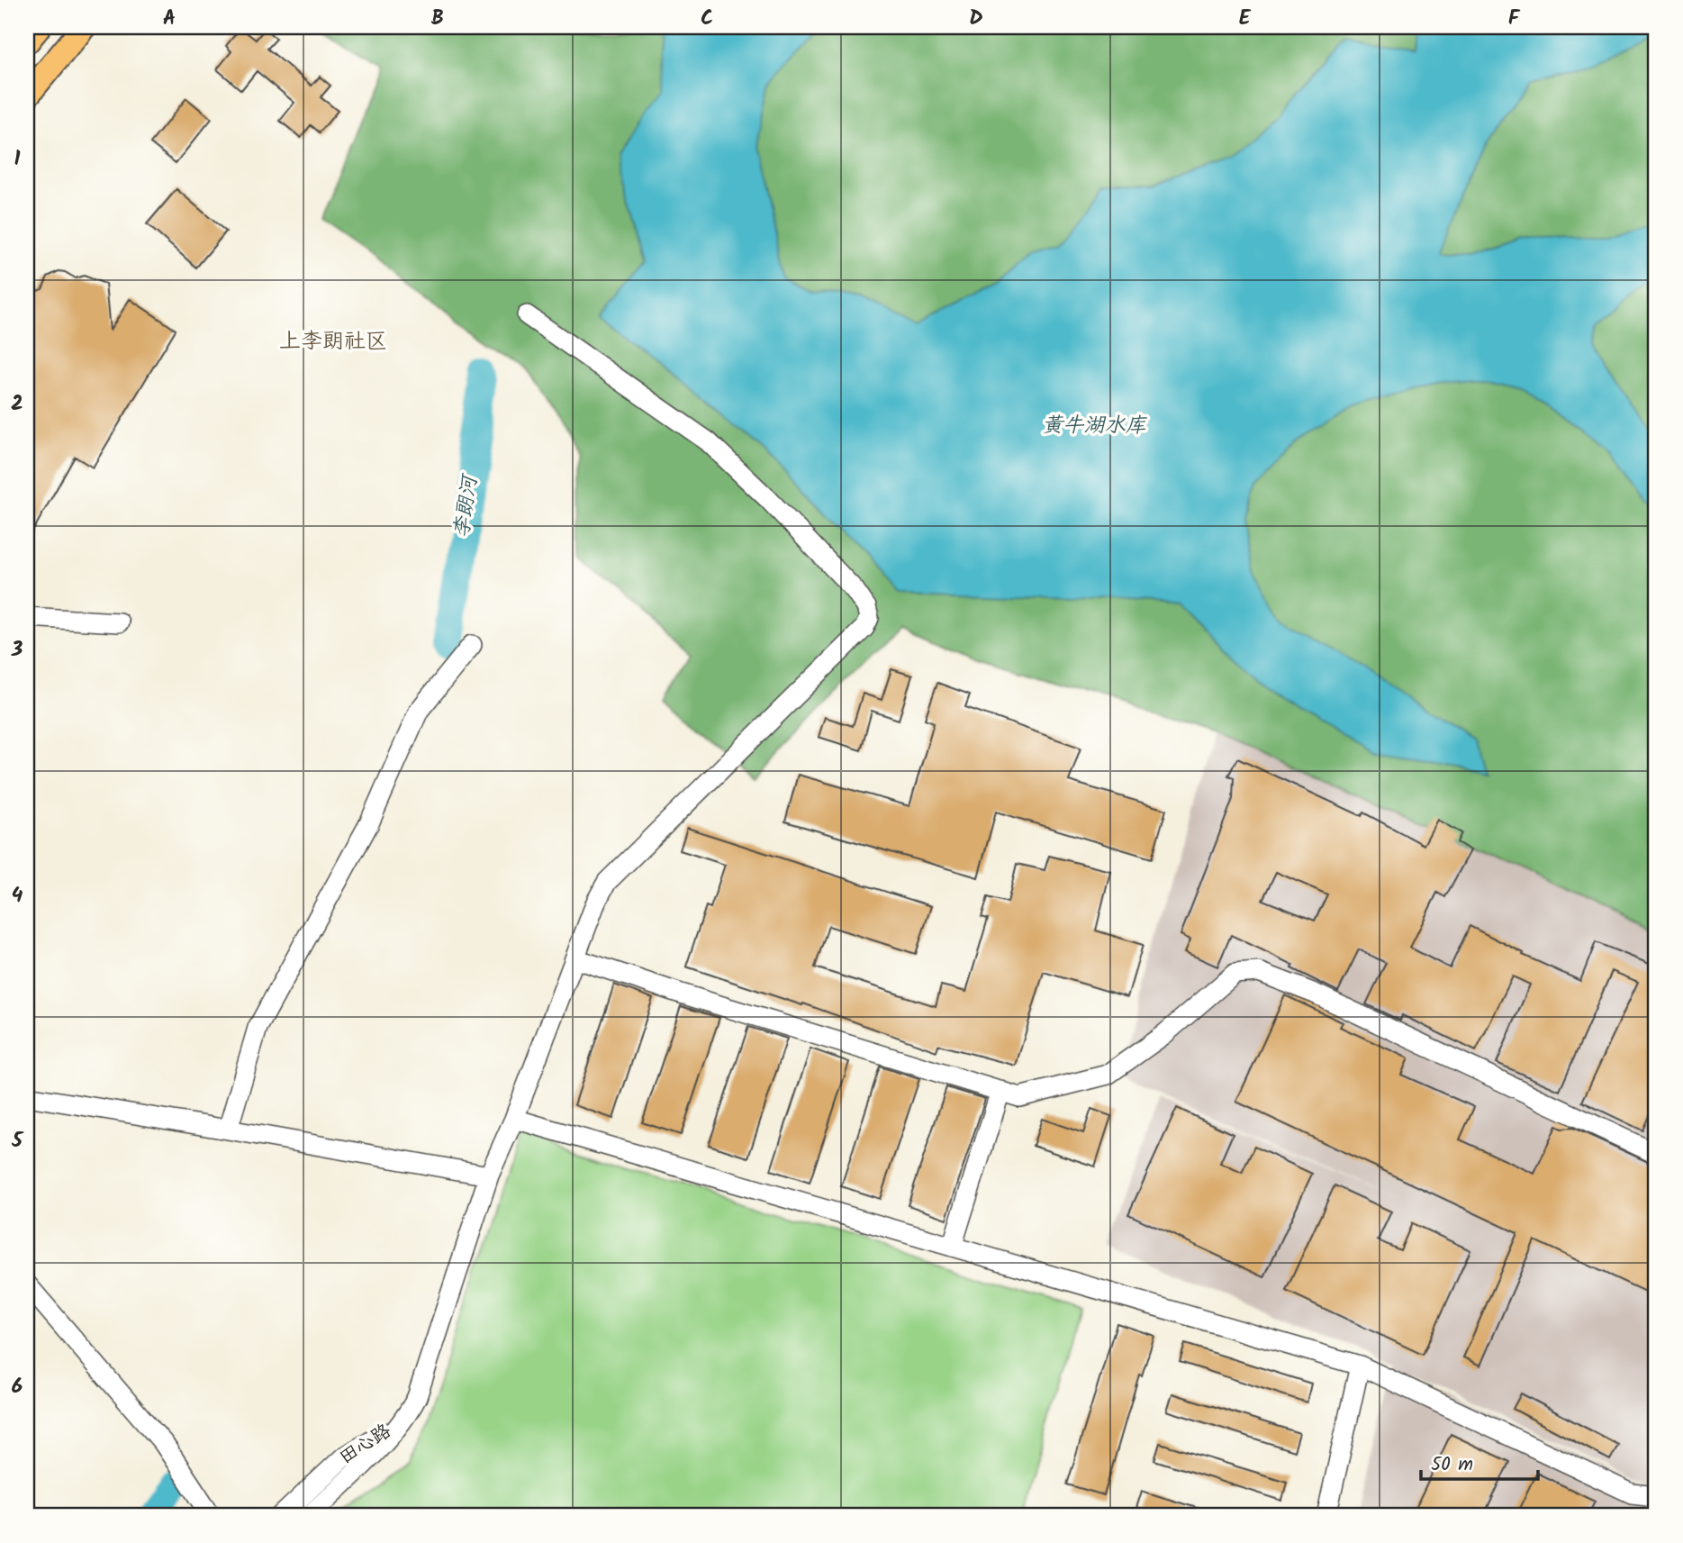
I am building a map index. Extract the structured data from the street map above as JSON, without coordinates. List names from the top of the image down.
{
  "streets": {
    "street": ["田心路"]
  },
  "districts": ["上李朗社区"],
  "water": ["黄牛湖水库", "李朗河"],
  "scale_bar": "50 m",
  "grid": {
    "columns": [
      "A",
      "B",
      "C",
      "D",
      "E",
      "F"
    ],
    "rows": [
      "1",
      "2",
      "3",
      "4",
      "5",
      "6"
    ]
  }
}
